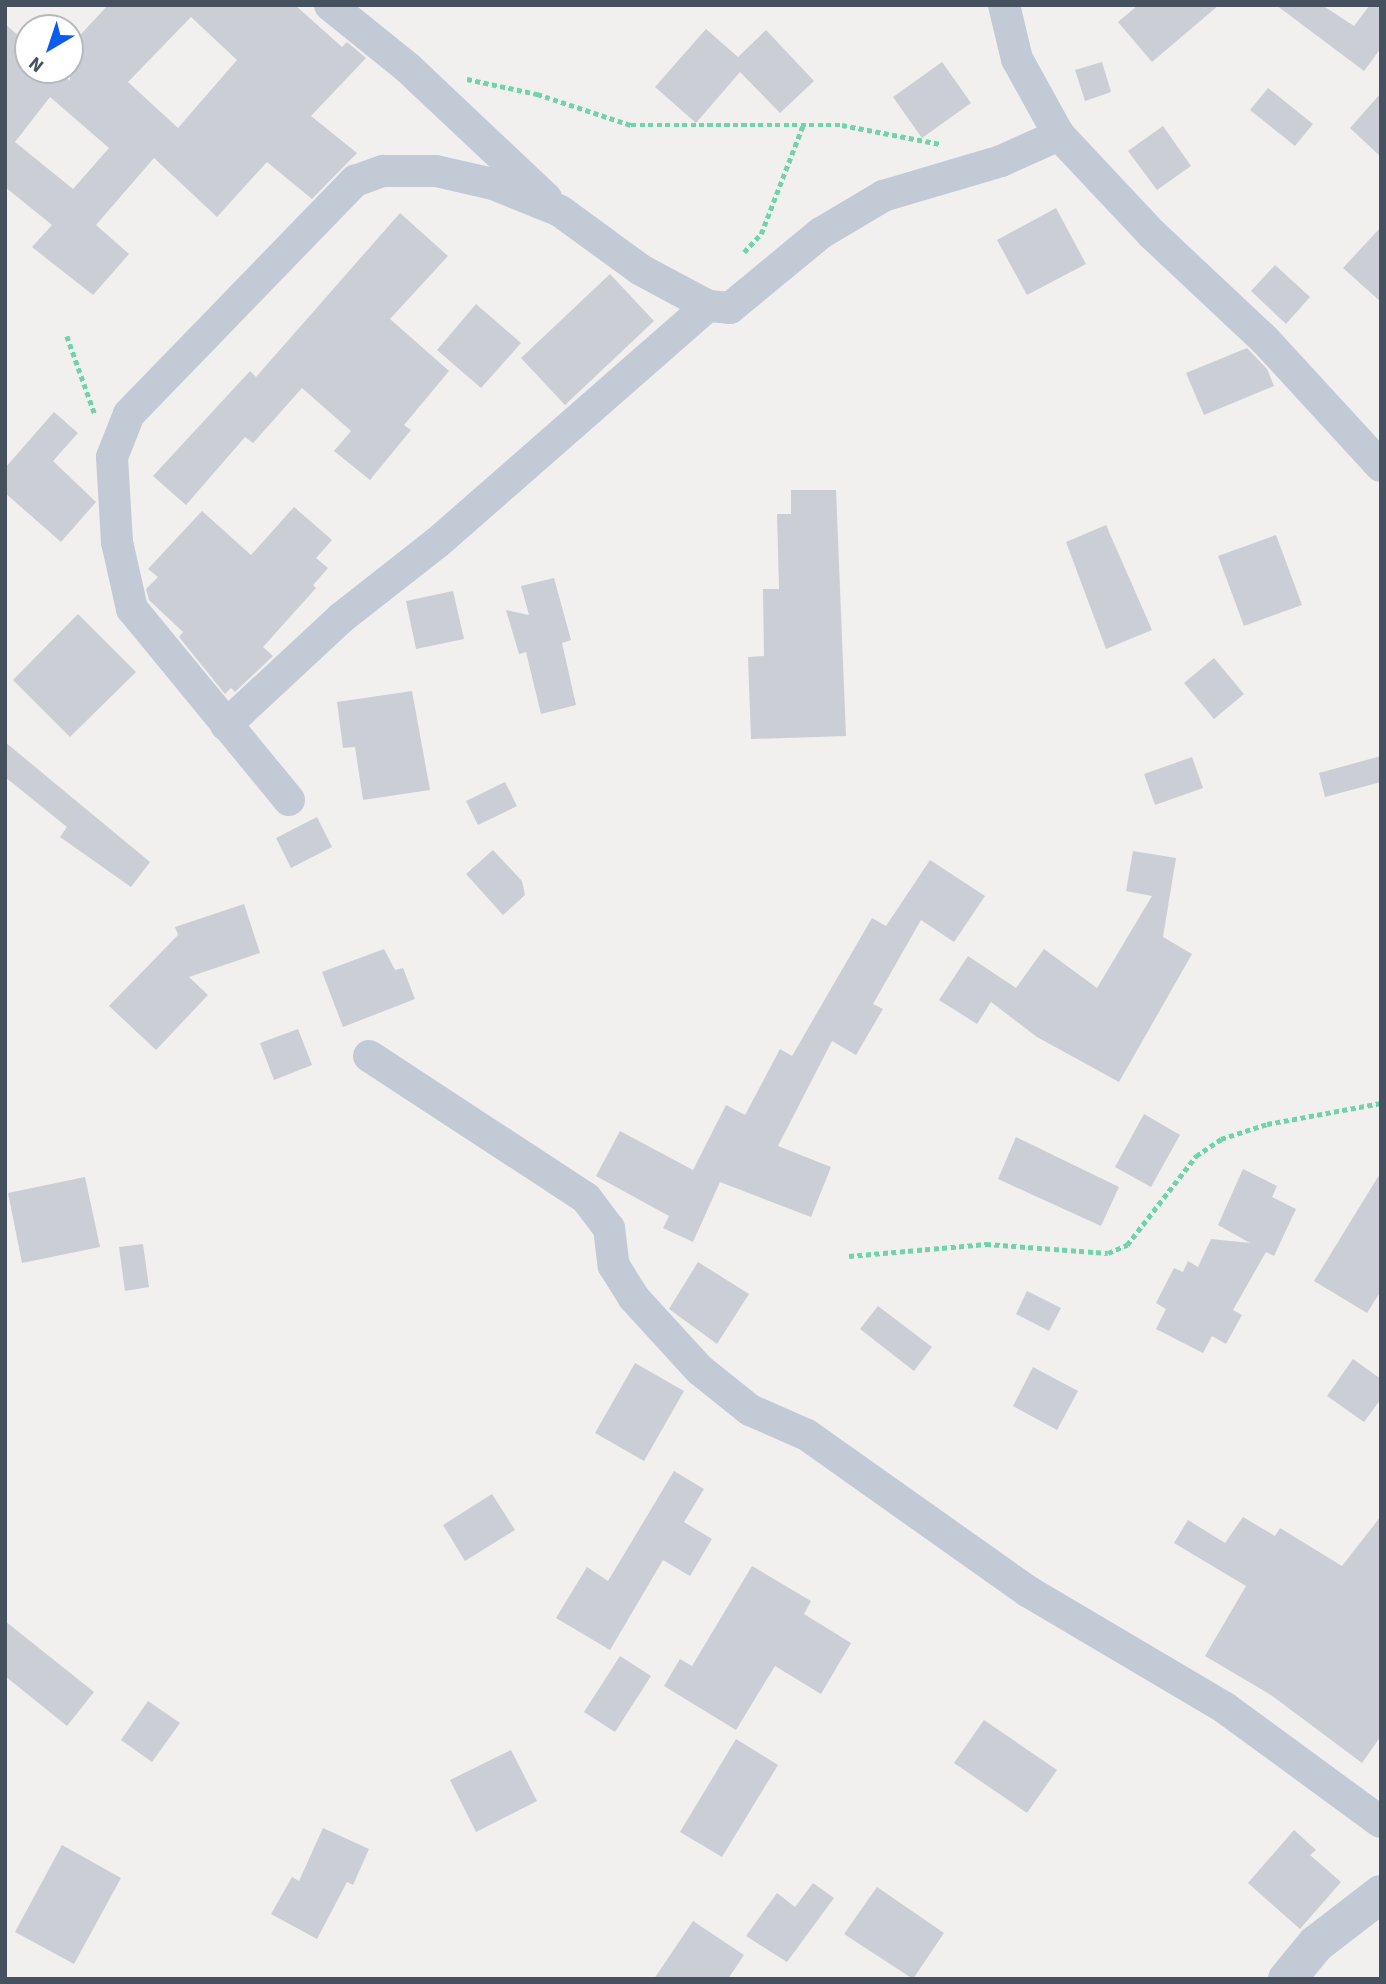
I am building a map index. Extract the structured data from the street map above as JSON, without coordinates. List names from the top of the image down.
{
  "north": "bottom left"
}
